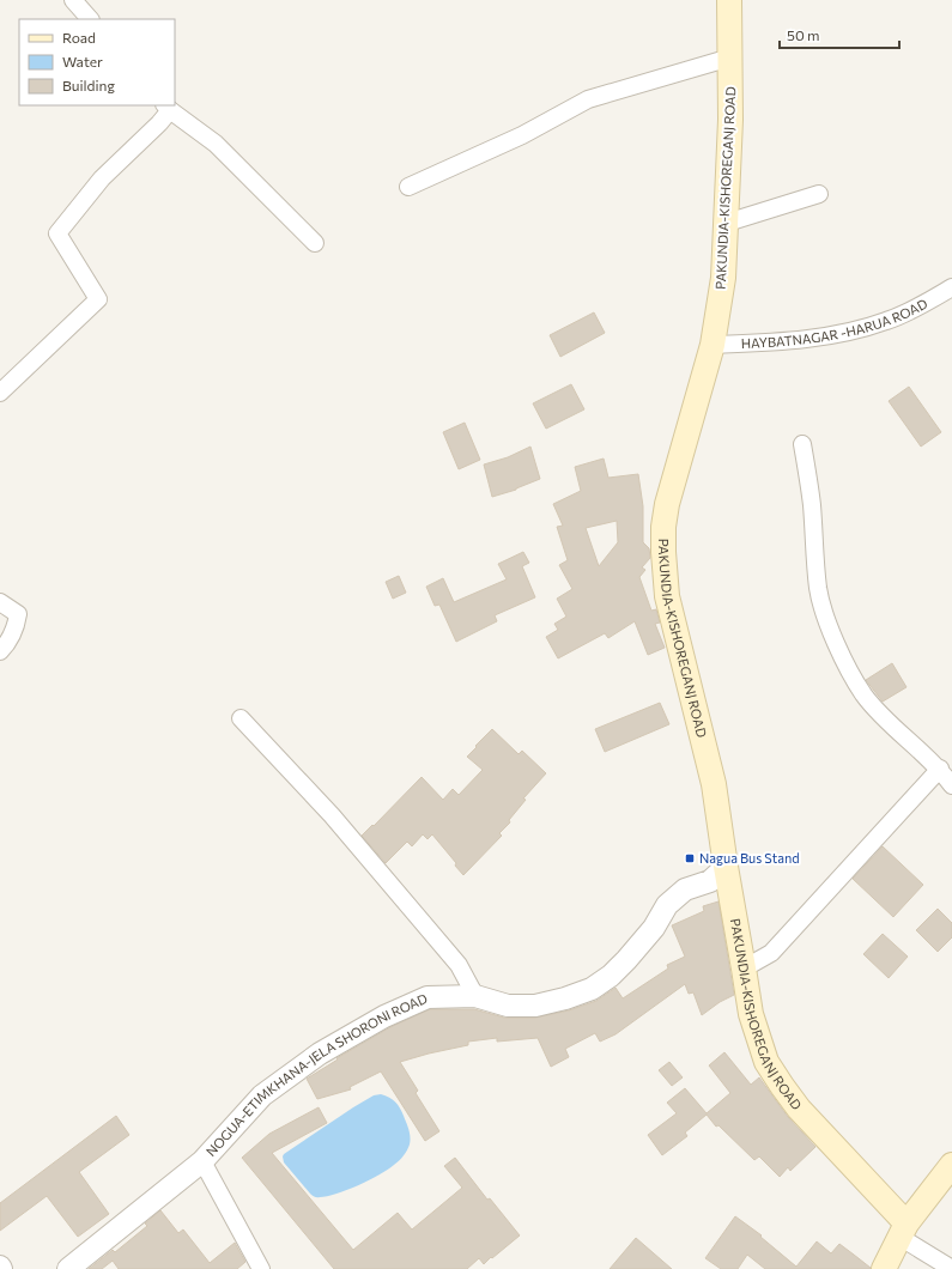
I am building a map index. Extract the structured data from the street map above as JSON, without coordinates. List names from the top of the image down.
{
  "streets": {
    "main road": ["PAKUNDIA-KISHOREGANJ ROAD"],
    "street": ["HAYBATNAGAR -HARUA ROAD", "NOGUA-ETIMKHANA-JELA SHORONI ROAD"]
  },
  "crossings": [
    ["PAKUNDIA-KISHOREGANJ ROAD", "HAYBATNAGAR -HARUA ROAD"],
    ["PAKUNDIA-KISHOREGANJ ROAD", "NOGUA-ETIMKHANA-JELA SHORONI ROAD"]
  ],
  "places": {
    "transit": ["Nagua Bus Stand"]
  },
  "legend": ["Road", "Water", "Building"],
  "scale_bar": "50 m"
}
